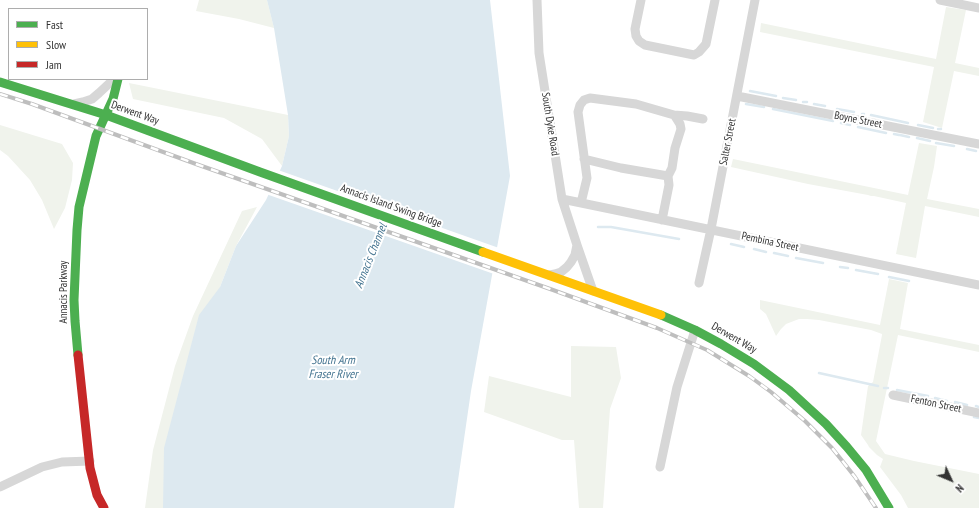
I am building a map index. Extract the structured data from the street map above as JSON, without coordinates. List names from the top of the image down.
{
  "streets": {
    "main road": ["Derwent Way", "Annacis Island Swing Bridge", "Annacis Parkway"],
    "street": [
      "Boyne Street",
      "South Dyke Road",
      "Salter Street",
      "Pembina Street",
      "Fenton Street"
    ]
  },
  "crossings": [
    ["Derwent Way", "South Dyke Road"],
    ["Derwent Way", "Annacis Island Swing Bridge"],
    ["Derwent Way", "Annacis Parkway"],
    ["Boyne Street", "Salter Street"],
    ["South Dyke Road", "Pembina Street"],
    ["Salter Street", "Pembina Street"]
  ],
  "water": ["Annacis Channel", "South Arm Fraser River"],
  "legend": ["Fast", "Slow", "Jam"],
  "north": "bottom right"
}
